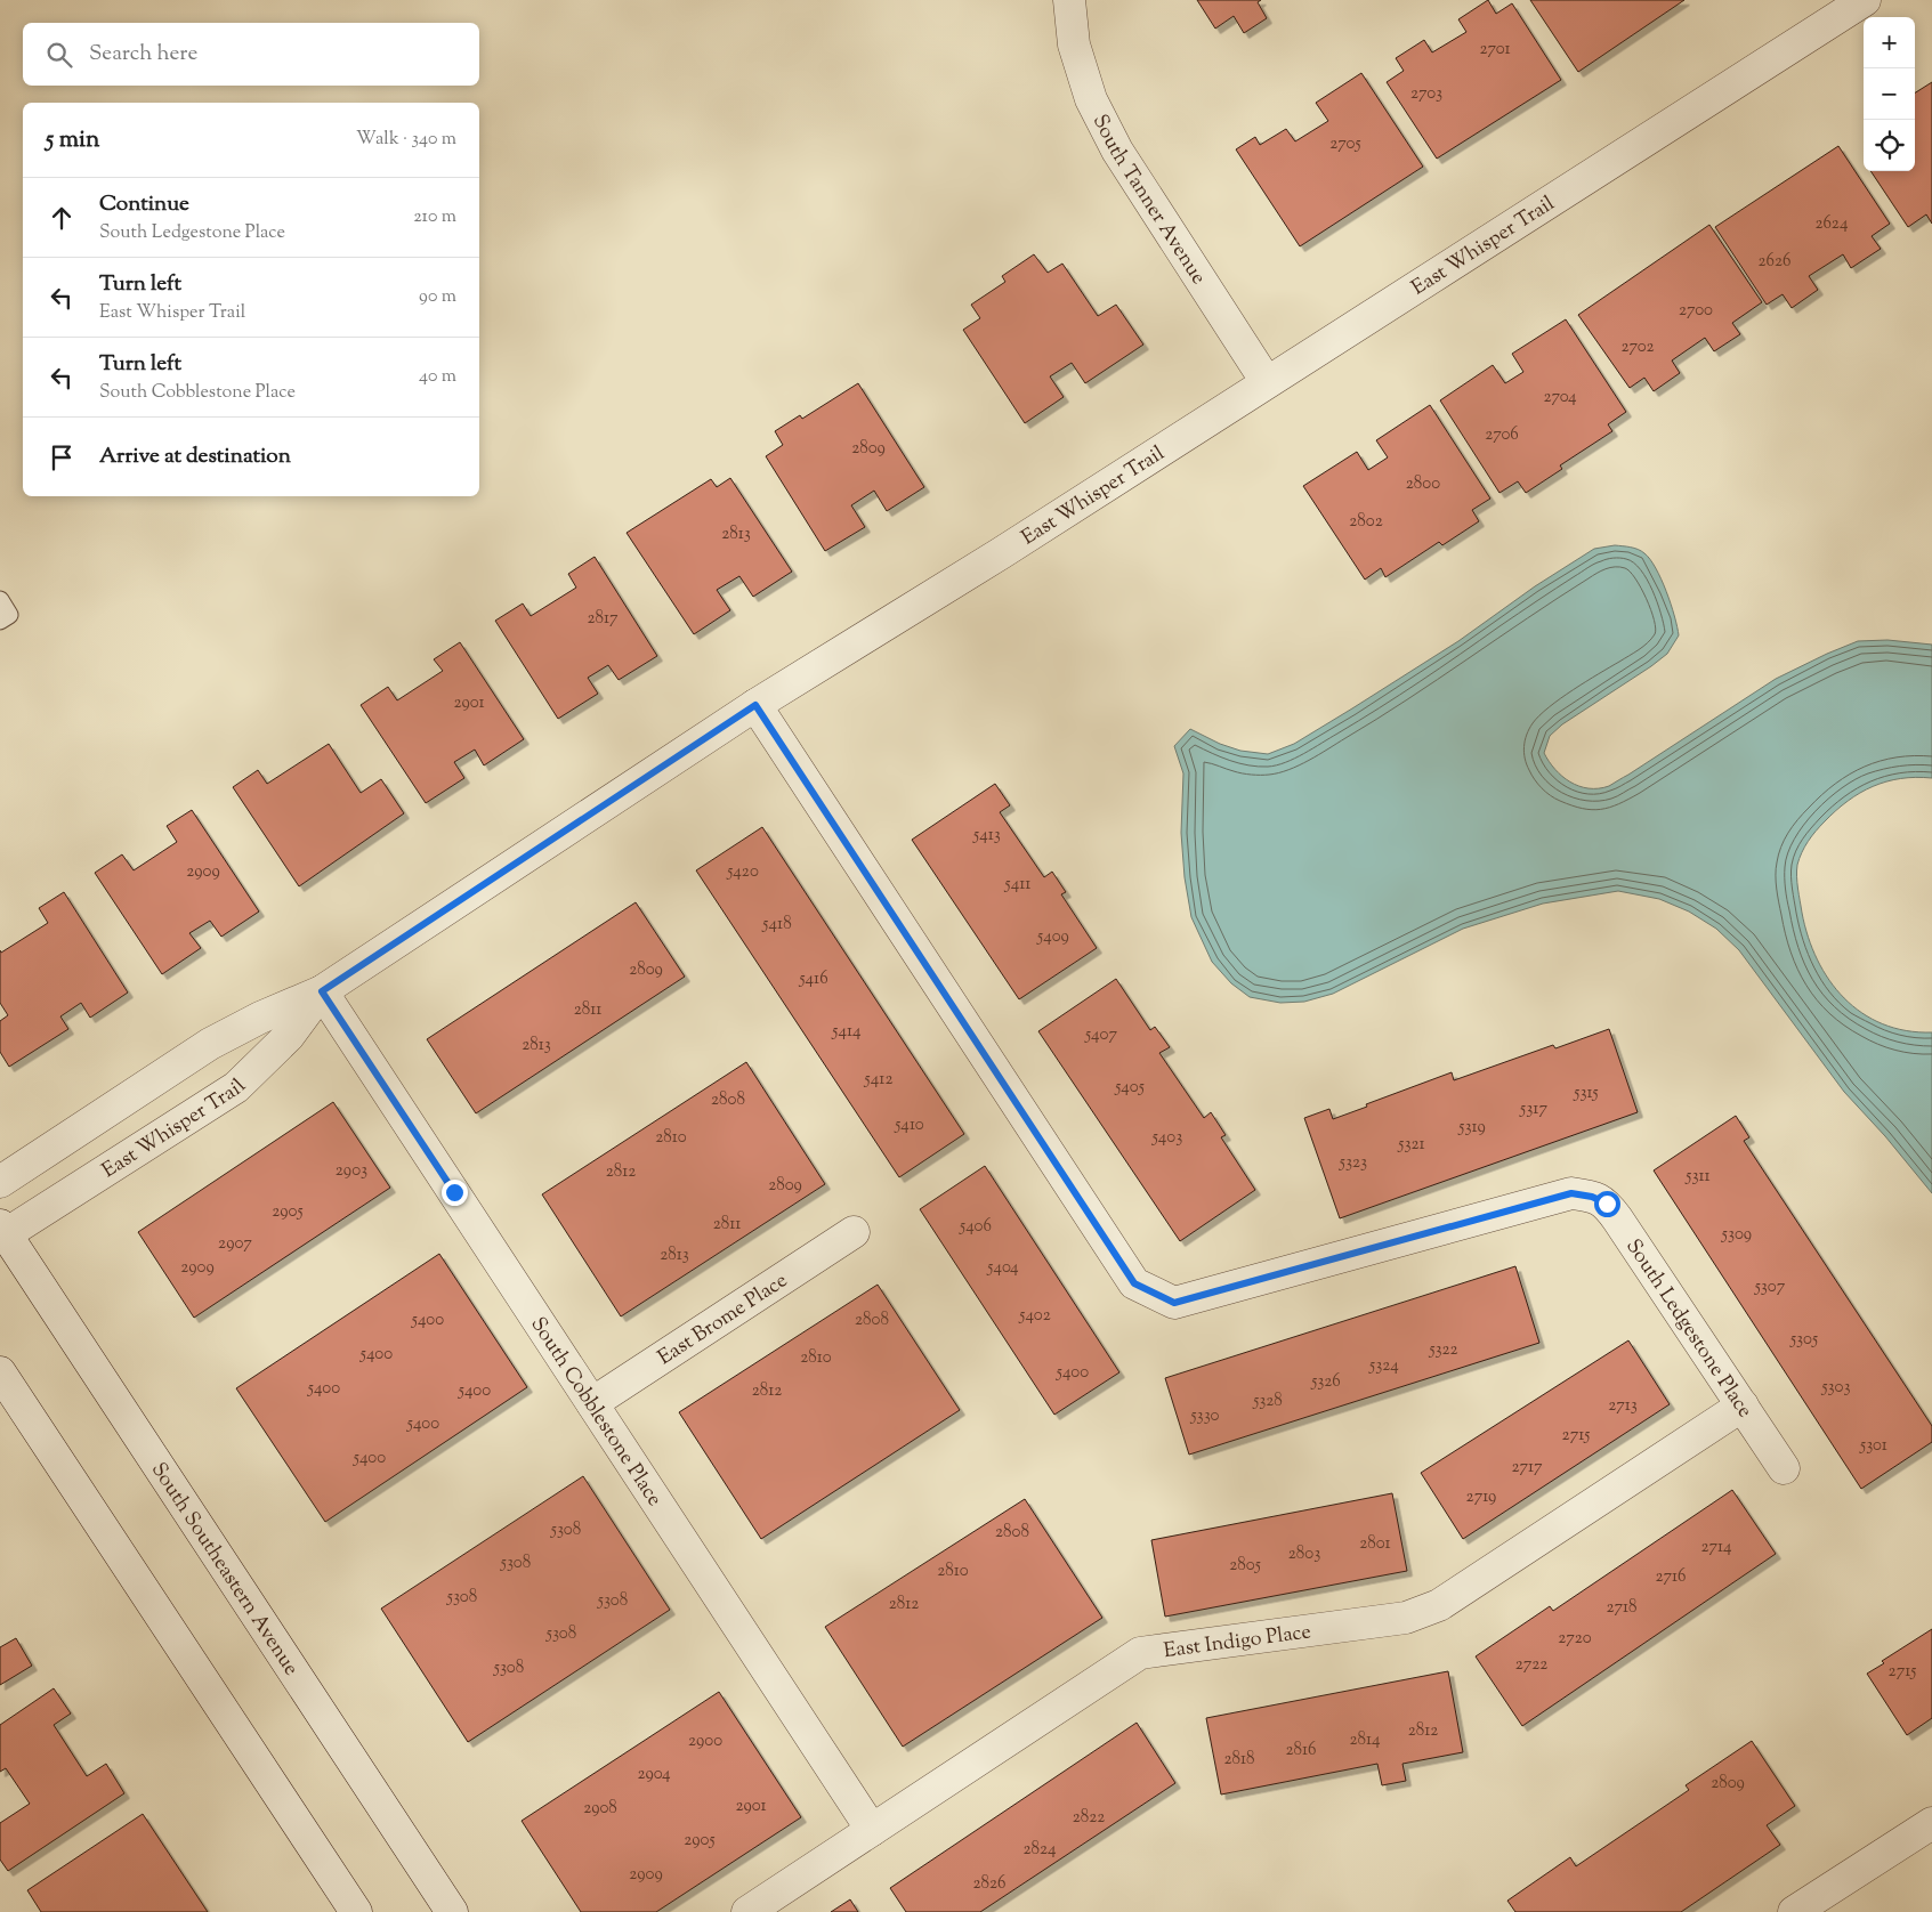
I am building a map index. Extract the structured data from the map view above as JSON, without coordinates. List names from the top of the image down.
{
  "streets": {
    "street": [
      "South Tanner Avenue",
      "East Whisper Trail",
      "East Brome Place",
      "South Ledgestone Place",
      "South Cobblestone Place",
      "South Southeastern Avenue",
      "East Indigo Place"
    ]
  },
  "crossings": [
    ["South Tanner Avenue", "East Whisper Trail"],
    ["East Whisper Trail", "South Ledgestone Place"],
    ["East Whisper Trail", "South Cobblestone Place"],
    ["East Whisper Trail", "South Southeastern Avenue"],
    ["East Brome Place", "South Cobblestone Place"],
    ["South Ledgestone Place", "East Indigo Place"],
    ["South Cobblestone Place", "East Indigo Place"]
  ],
  "house_numbers": [
    "2701",
    "2703",
    "2705",
    "2624",
    "2626",
    "2700",
    "2702",
    "2704",
    "2706",
    "2809",
    "2800",
    "2802",
    "2813",
    "2817",
    "2901",
    "5413",
    "2909",
    "5420",
    "5411",
    "5418",
    "5409",
    "2809",
    "5416",
    "2811",
    "5414",
    "5407",
    "2813",
    "5412",
    "5405",
    "5315",
    "2808",
    "5317",
    "5410",
    "5319",
    "2810",
    "5403",
    "5321",
    "5323",
    "2903",
    "2812",
    "5311",
    "2809",
    "2905",
    "2811",
    "5406",
    "5309",
    "2907",
    "2813",
    "2909",
    "5404",
    "5307",
    "5402",
    "5400",
    "2808",
    "5305",
    "5322",
    "5400",
    "2810",
    "5324",
    "5400",
    "5326",
    "5303",
    "5400",
    "5400",
    "2812",
    "5328",
    "2713",
    "5330",
    "5400",
    "2715",
    "5301",
    "5400",
    "2717",
    "2719",
    "5308",
    "2808",
    "2801",
    "2714",
    "2803",
    "5308",
    "2805",
    "2810",
    "2716",
    "5308",
    "5308",
    "2812",
    "2718",
    "5308",
    "2720",
    "2722",
    "5308",
    "2715",
    "2812",
    "2814",
    "2900",
    "2816",
    "2818",
    "2904",
    "2809",
    "2901",
    "2908",
    "2822",
    "2905",
    "2824",
    "2909",
    "2826"
  ],
  "page": {
    "map_buttons": ["+", "−"],
    "search": "Search here",
    "heading": ["5 min", "Walk · 340 m"],
    "list": [
      ["Continue", "South Ledgestone Place", "210 m"],
      ["Turn left", "East Whisper Trail", "90 m"],
      ["Turn left", "South Cobblestone Place", "40 m"],
      "Arrive at destination"
    ]
  }
}
